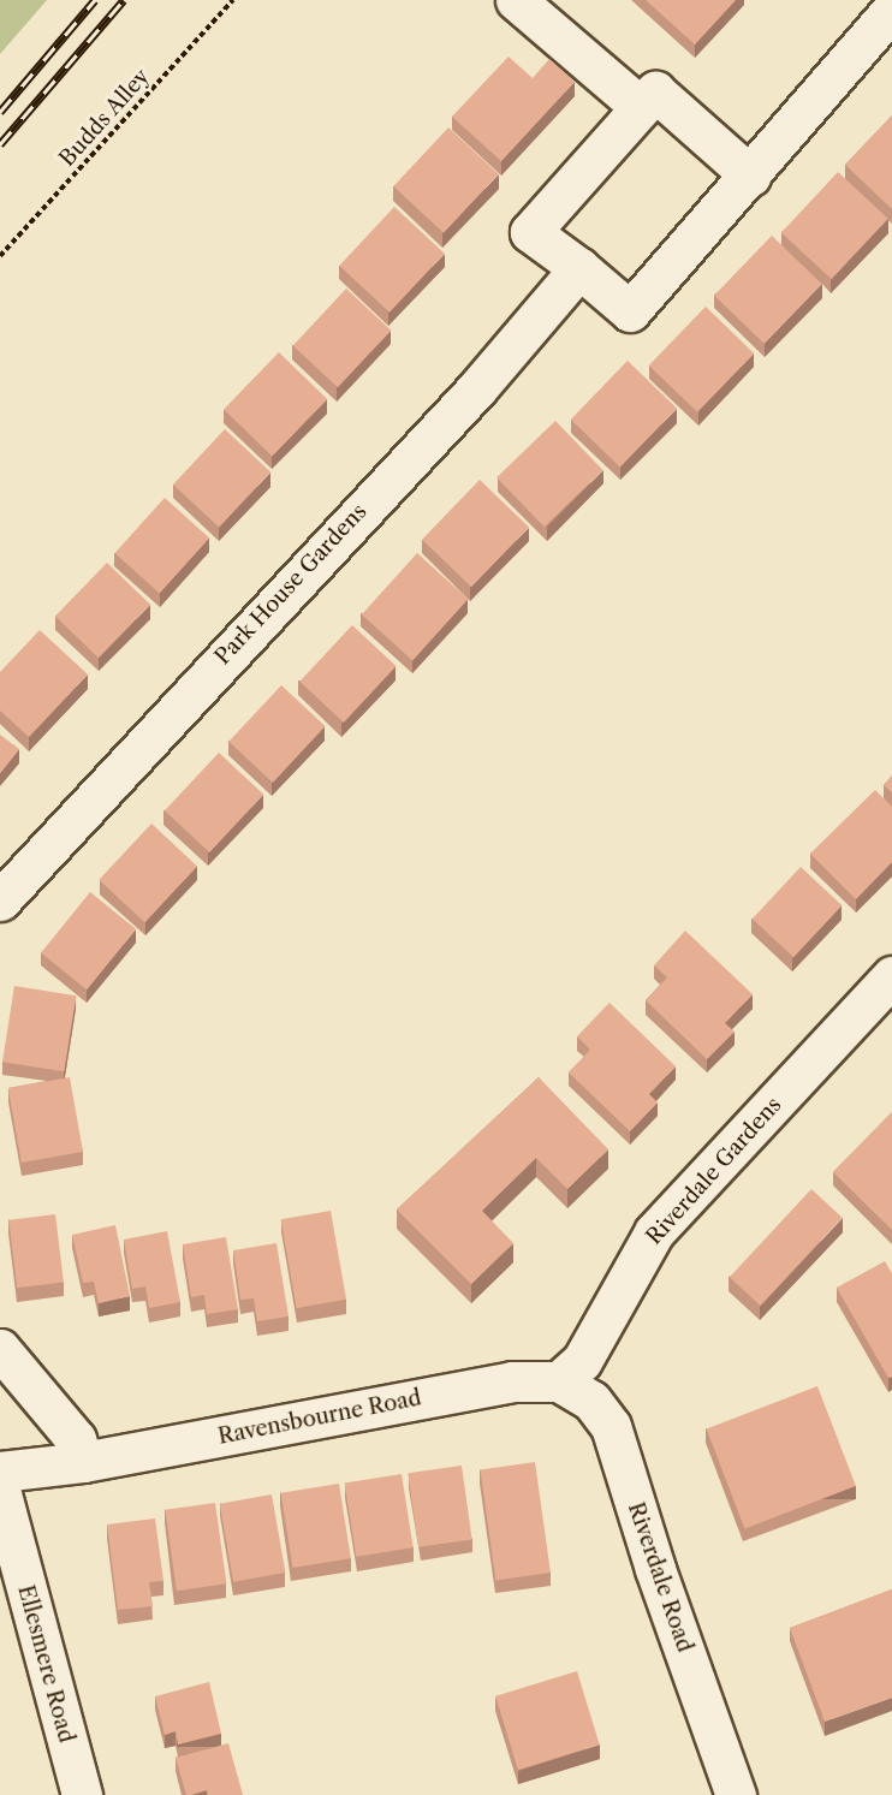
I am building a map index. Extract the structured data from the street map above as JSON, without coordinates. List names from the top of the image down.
{
  "streets": {
    "street": [
      "Park House Gardens",
      "Riverdale Gardens",
      "Ravensbourne Road",
      "Riverdale Road",
      "Ellesmere Road"
    ],
    "path": ["Budds Alley"]
  },
  "crossings": [
    ["Riverdale Gardens", "Ravensbourne Road"],
    ["Riverdale Gardens", "Riverdale Road"],
    ["Ravensbourne Road", "Riverdale Road"]
  ]
}
